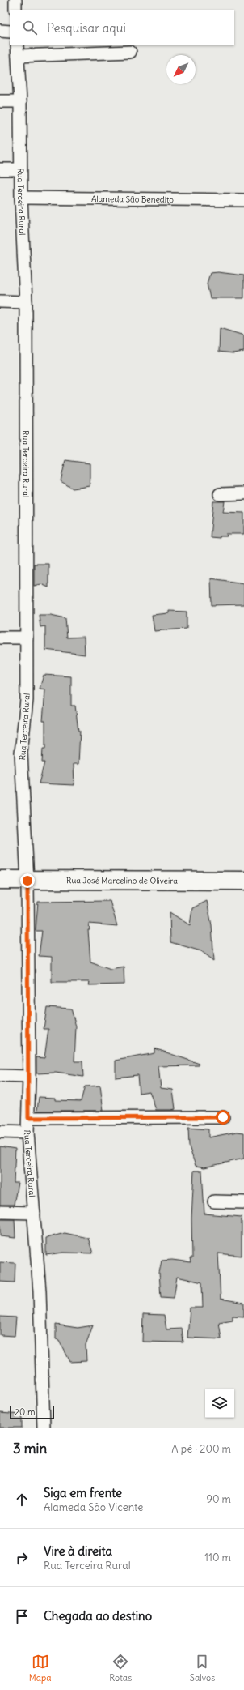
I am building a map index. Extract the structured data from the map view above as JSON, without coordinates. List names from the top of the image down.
{
  "streets": {
    "street": ["Alameda São Benedito", "Rua Terceira Rural", "Rua José Marcelino de Oliveira"]
  },
  "crossings": [
    ["Alameda São Benedito", "Rua Terceira Rural"],
    ["Rua Terceira Rural", "Rua José Marcelino de Oliveira"]
  ],
  "scale_bar": "20 m",
  "north": "bottom left",
  "page": {
    "search": "Pesquisar aqui",
    "scale": "20 m",
    "heading": ["3 min", "A pé · 200 m"],
    "list": [
      ["Siga em frente", "Alameda São Vicente", "90 m"],
      ["Vire à direita", "Rua Terceira Rural", "110 m"],
      "Chegada ao destino"
    ],
    "nav": ["Mapa", "Rotas", "Salvos"]
  }
}
